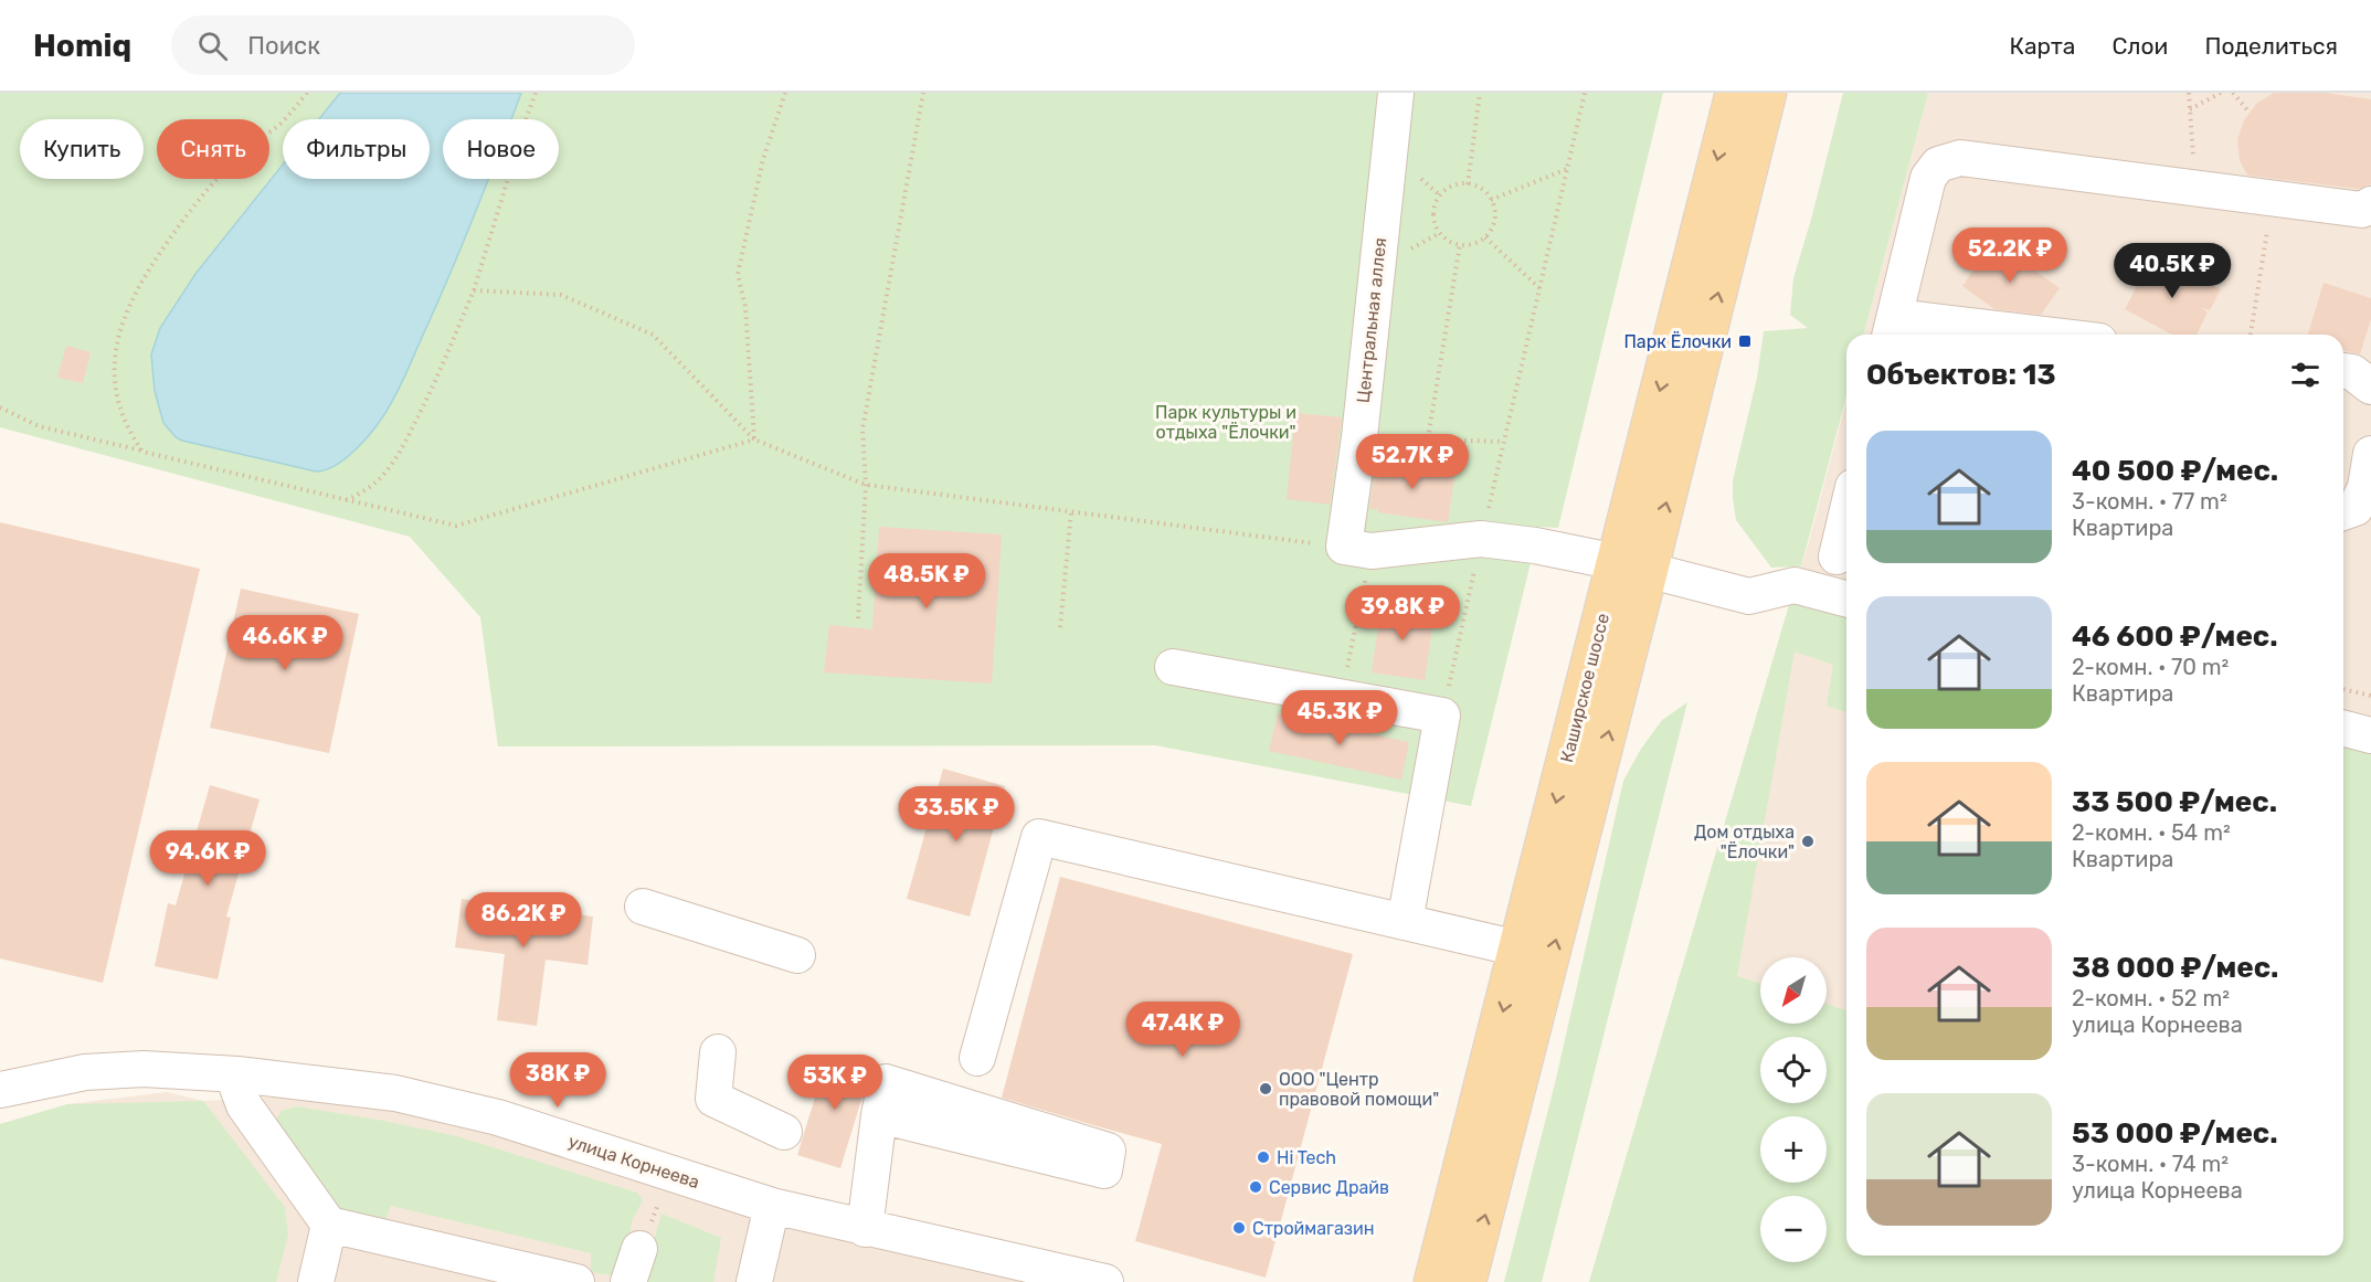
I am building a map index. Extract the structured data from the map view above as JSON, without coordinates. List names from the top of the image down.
{
  "streets": {
    "main road": ["Каширское шоссе"],
    "street": ["Центральная аллея", "улица Корнеева"]
  },
  "parks": ["Парк культуры и отдыха \"Ёлочки\""],
  "places": {
    "transit": ["Парк Ёлочки"],
    "other": [
      "Дом отдыха \"Ёлочки\"",
      "ООО \"Центр правовой помощи\"",
      "Hi Tech",
      "Сервис Драйв",
      "Строймагазин"
    ]
  },
  "north": "bottom left",
  "page": {
    "header": "Homiq",
    "search": "Поиск",
    "nav": ["Карта", "Слои", "Поделиться"],
    "chip": [
      "Купить",
      "Снять",
      "Фильтры",
      "Новое"
    ],
    "price": [
      "52.2K ₽",
      "40.5K ₽",
      "52.7K ₽",
      "48.5K ₽",
      "39.8K ₽",
      "46.6K ₽",
      "45.3K ₽",
      "33.5K ₽",
      "94.6K ₽",
      "86.2K ₽",
      "47.4K ₽",
      "38K ₽",
      "53K ₽"
    ],
    "heading": "Объектов: 13",
    "list": [
      {
        "name": "40 500 ₽/мес.",
        "note": "3-комн. · 77 m² · Квартира"
      },
      {
        "name": "46 600 ₽/мес.",
        "note": "2-комн. · 70 m² · Квартира"
      },
      {
        "name": "33 500 ₽/мес.",
        "note": "2-комн. · 54 m² · Квартира"
      },
      {
        "name": "38 000 ₽/мес.",
        "note": "2-комн. · 52 m² · улица Корнеева"
      },
      {
        "name": "53 000 ₽/мес.",
        "note": "3-комн. · 74 m² · улица Корнеева"
      }
    ],
    "map_buttons": ["+", "−"]
  }
}
